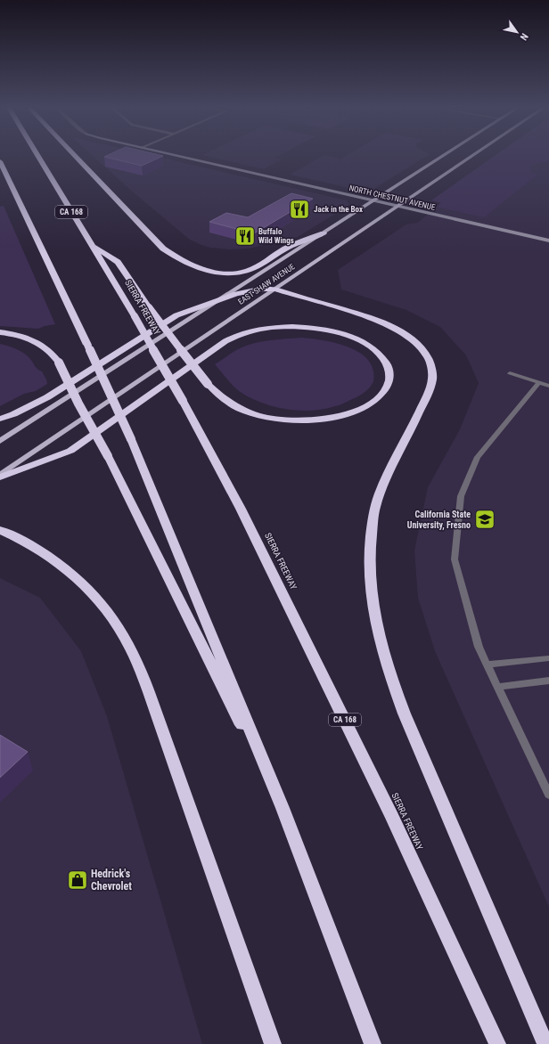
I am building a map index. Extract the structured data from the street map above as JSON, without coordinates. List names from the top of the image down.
{
  "streets": {
    "highway": ["CA 168", "SIERRA FREEWAY"],
    "main road": ["EAST SHAW AVENUE"],
    "street": ["NORTH CHESTNUT AVENUE"]
  },
  "crossings": [
    ["NORTH CHESTNUT AVENUE", "EAST SHAW AVENUE"]
  ],
  "places": {
    "restaurant": ["Jack in the Box", "Buffalo Wild Wings"],
    "school or university": ["California State University, Fresno"],
    "shop": ["Hedrick's Chevrolet"]
  },
  "north": "bottom right"
}
